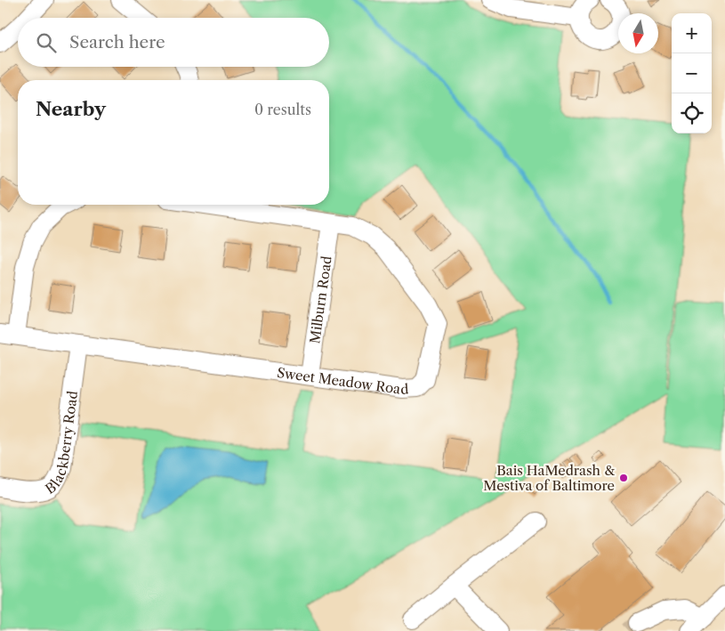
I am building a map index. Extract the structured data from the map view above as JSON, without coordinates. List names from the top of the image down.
{
  "streets": {
    "street": ["Milburn Road", "Sweet Meadow Road", "Blackberry Road"]
  },
  "crossings": [
    ["Milburn Road", "Sweet Meadow Road"],
    ["Sweet Meadow Road", "Blackberry Road"]
  ],
  "places": ["Bais HaMedrash & Mestiva of Baltimore"],
  "north": "bottom",
  "page": {
    "map_buttons": ["+", "−"],
    "search": "Search here",
    "heading": ["Nearby", "0 results"]
  }
}
